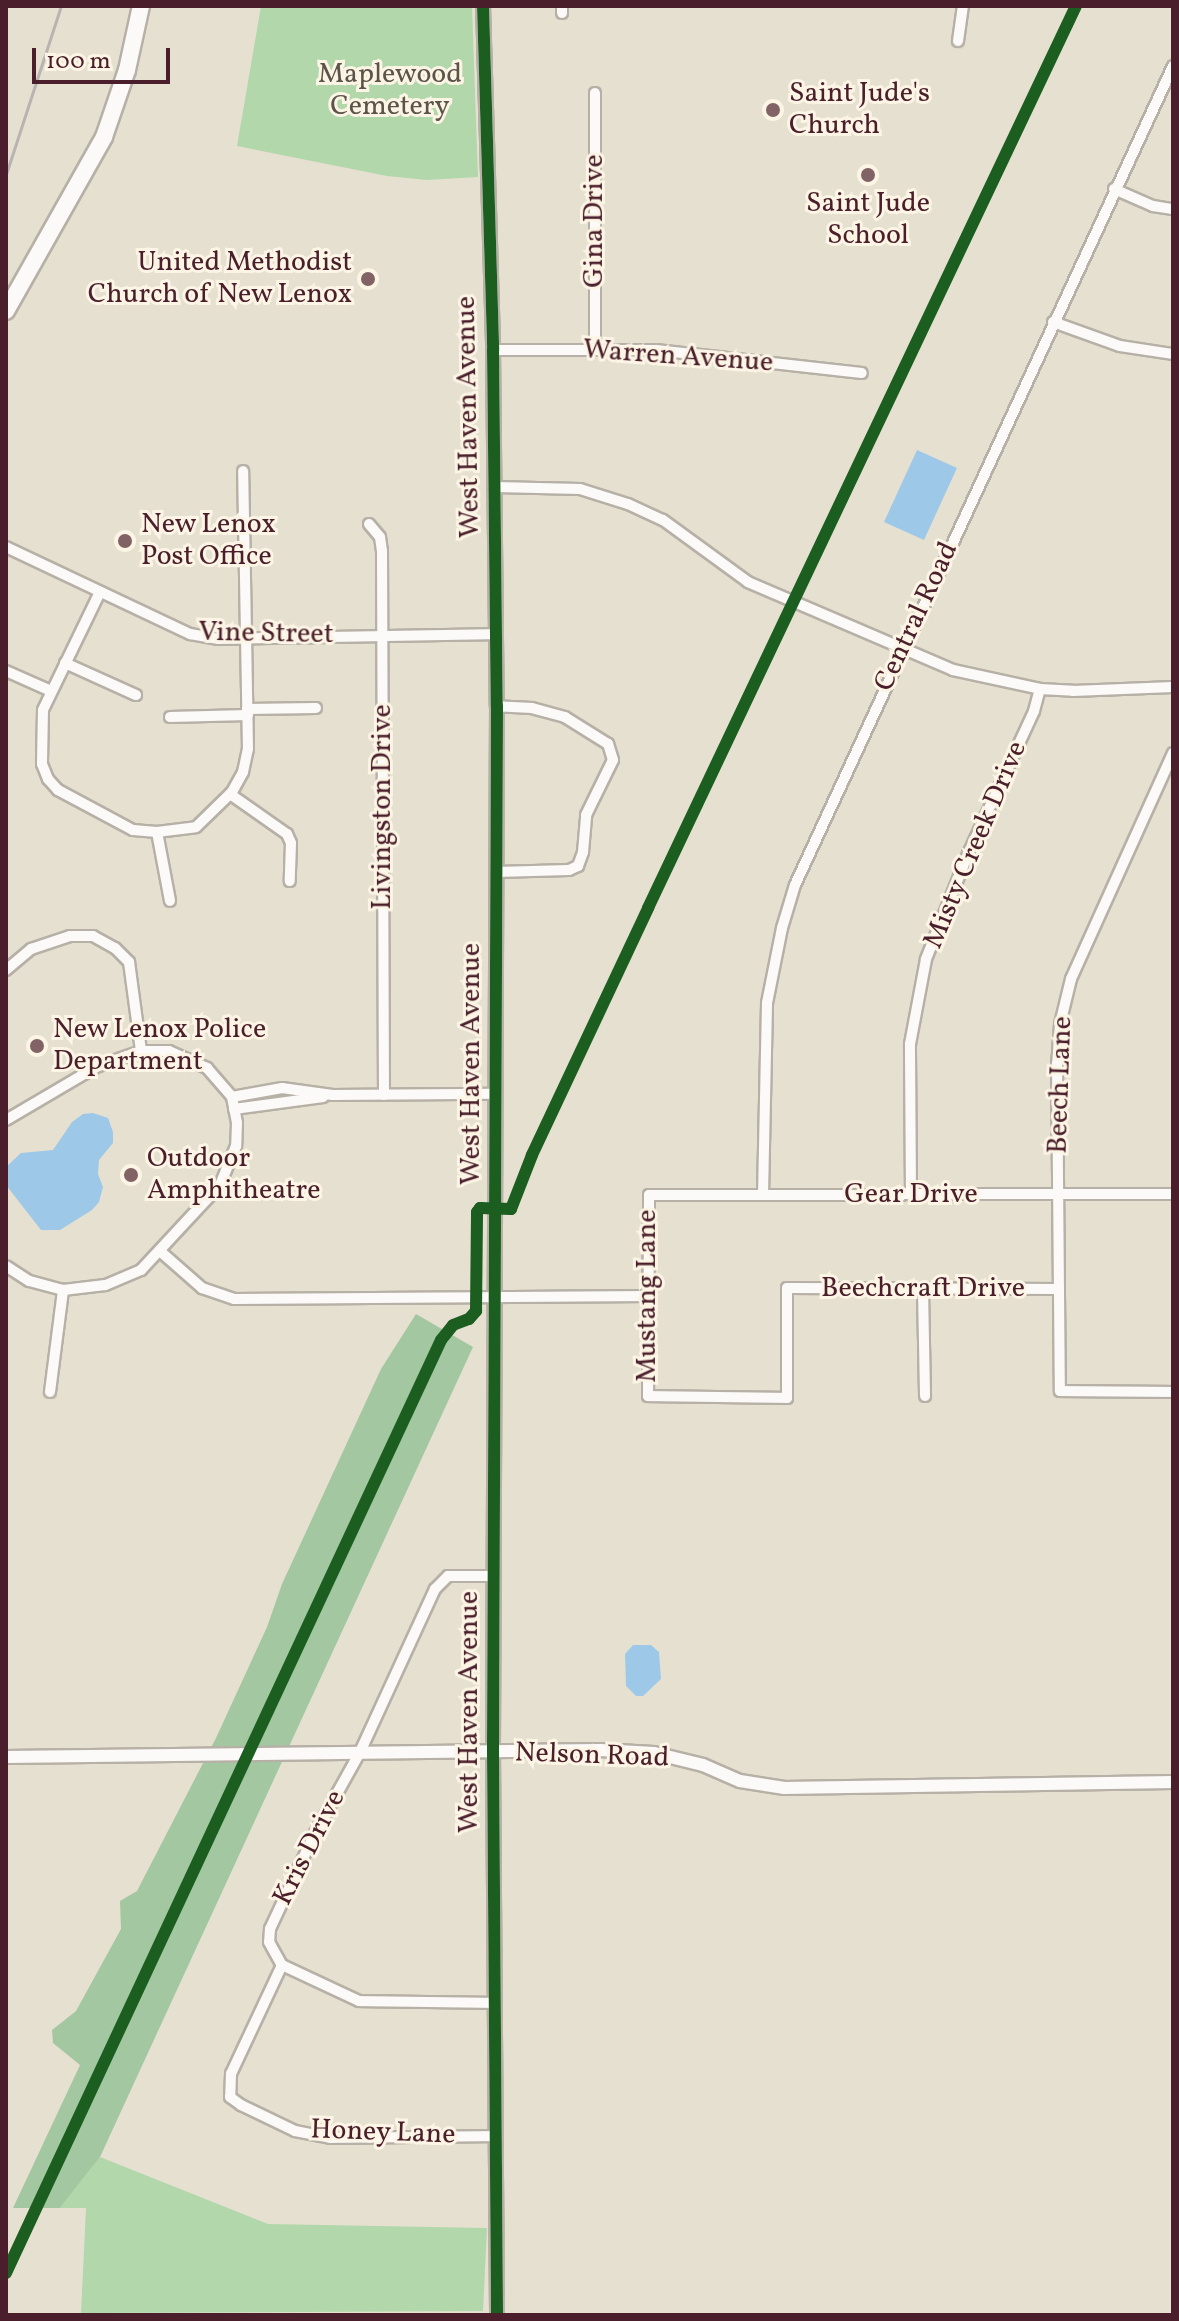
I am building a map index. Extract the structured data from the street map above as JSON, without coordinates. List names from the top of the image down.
{
  "streets": {
    "street": [
      "Gina Drive",
      "Warren Avenue",
      "West Haven Avenue",
      "Central Road",
      "Vine Street",
      "Livingston Drive",
      "Misty Creek Drive",
      "Beech Lane",
      "Gear Drive",
      "Beechcraft Drive",
      "Mustang Lane",
      "Nelson Road",
      "Kris Drive",
      "Honey Lane"
    ]
  },
  "crossings": [
    ["Gina Drive", "Warren Avenue"],
    ["Warren Avenue", "West Haven Avenue"],
    ["West Haven Avenue", "Vine Street"],
    ["West Haven Avenue", "Nelson Road"],
    ["West Haven Avenue", "Kris Drive"],
    ["West Haven Avenue", "Honey Lane"],
    ["Central Road", "Gear Drive"],
    ["Vine Street", "Livingston Drive"],
    ["Misty Creek Drive", "Gear Drive"],
    ["Beech Lane", "Gear Drive"],
    ["Beech Lane", "Beechcraft Drive"],
    ["Gear Drive", "Mustang Lane"],
    ["Beechcraft Drive", "Mustang Lane"],
    ["Nelson Road", "Kris Drive"],
    ["Kris Drive", "Honey Lane"]
  ],
  "parks": ["Maplewood Cemetery"],
  "places": [
    "Saint Jude's Church",
    "Saint Jude School",
    "United Methodist Church of New Lenox",
    "New Lenox Post Office",
    "New Lenox Police Department",
    "Outdoor Amphitheatre"
  ],
  "scale_bar": "100 m"
}
